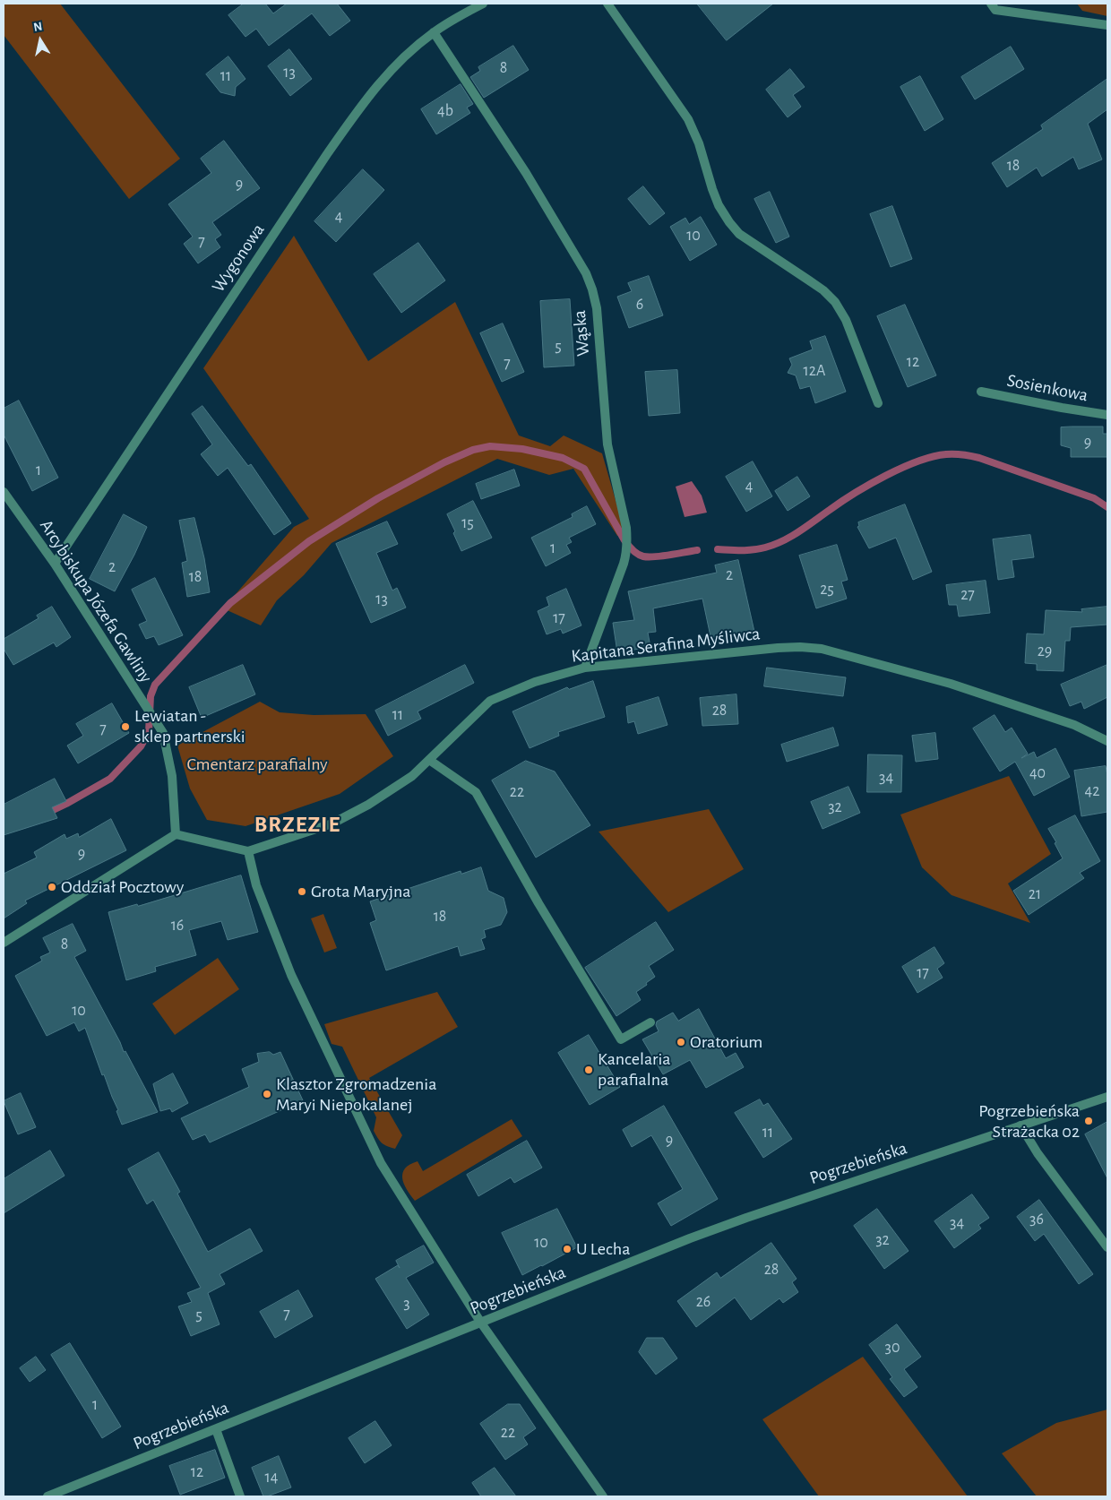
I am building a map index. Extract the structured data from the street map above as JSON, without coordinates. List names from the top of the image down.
{
  "streets": {
    "street": [
      "Wygonowa",
      "Wąska",
      "Sosienkowa",
      "Arcybiskupa Józefa Gawliny",
      "Kapitana Serafina Myśliwca",
      "Pogrzebieńska"
    ]
  },
  "crossings": [
    ["Wygonowa", "Wąska"],
    ["Wygonowa", "Arcybiskupa Józefa Gawliny"],
    ["Wąska", "Kapitana Serafina Myśliwca"]
  ],
  "districts": ["BRZEZIE"],
  "parks": ["Cmentarz parafialny"],
  "places": [
    "Lewiatan - sklep partnerski",
    "Oddział Pocztowy",
    "Grota Maryjna",
    "Oratorium",
    "Kancelaria parafialna",
    "Klasztor Zgromadzenia Maryi Niepokalanej",
    "Pogrzebieńska Strażacka 02",
    "U Lecha"
  ],
  "house_numbers": [
    "8",
    "13",
    "11",
    "4b",
    "18",
    "9",
    "4",
    "10",
    "7",
    "6",
    "5",
    "12",
    "7",
    "12A",
    "9",
    "1",
    "4",
    "15",
    "1",
    "2",
    "2",
    "18",
    "25",
    "27",
    "13",
    "17",
    "29",
    "28",
    "11",
    "7",
    "40",
    "34",
    "42",
    "22",
    "32",
    "9",
    "21",
    "18",
    "16",
    "8",
    "17",
    "10",
    "11",
    "9",
    "36",
    "34",
    "32",
    "10",
    "28",
    "26",
    "3",
    "7",
    "5",
    "30",
    "1",
    "22",
    "12",
    "14"
  ],
  "north": "top"
}
